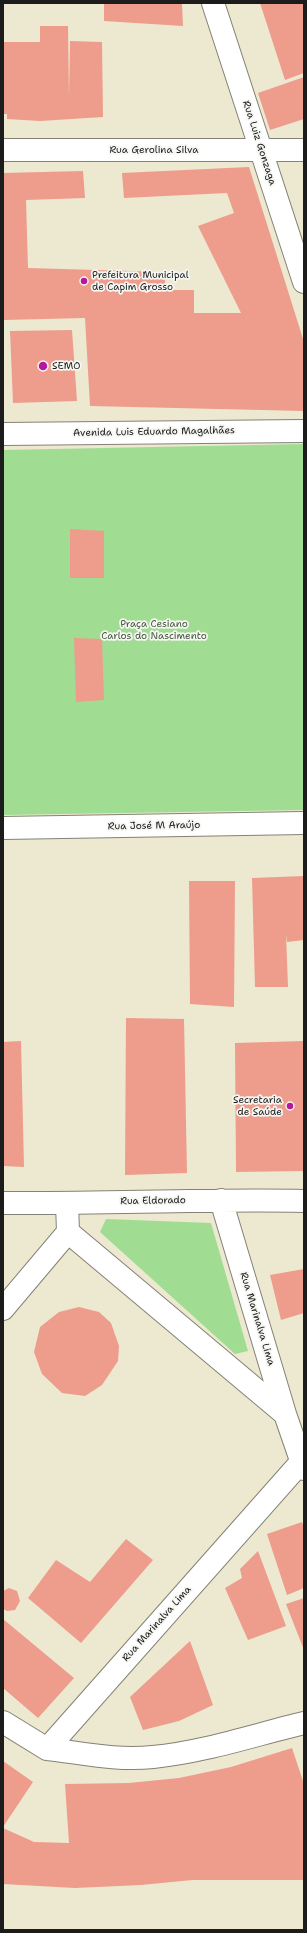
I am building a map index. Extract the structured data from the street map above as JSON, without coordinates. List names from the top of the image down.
{
  "streets": {
    "street": [
      "Rua Luiz Gonzaga",
      "Rua Gerolina Silva",
      "Avenida Luis Eduardo Magalhães",
      "Rua José M Araújo",
      "Rua Eldorado",
      "Rua Marinalva Lima"
    ]
  },
  "crossings": [
    ["Rua Luiz Gonzaga", "Rua Gerolina Silva"],
    ["Rua Eldorado", "Rua Marinalva Lima"]
  ],
  "parks": ["Praça Cesiano Carlos do Nascimento"],
  "places": ["Prefeitura Municipal de Capim Grosso", "SEMO", "Secretaria de Saúde"]
}
